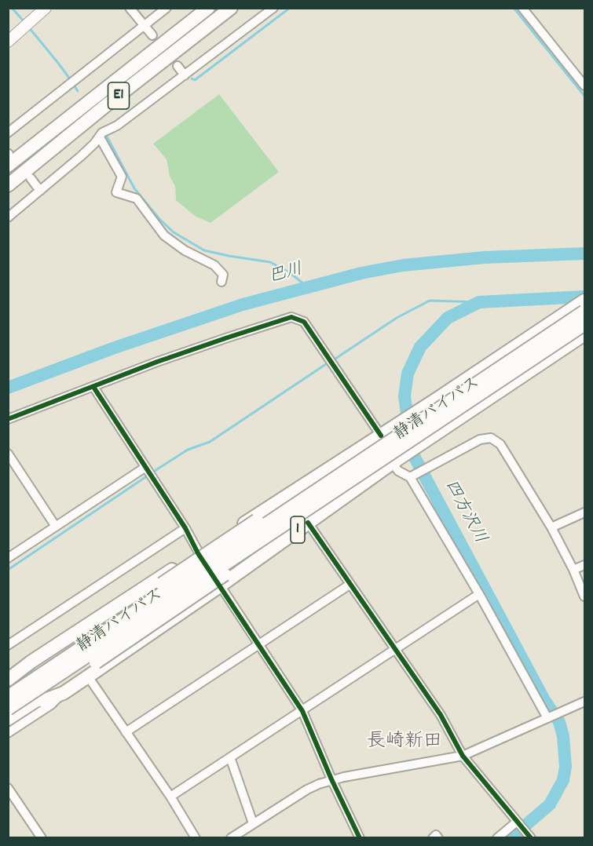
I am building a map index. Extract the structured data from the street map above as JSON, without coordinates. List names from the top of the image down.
{
  "streets": {
    "highway": ["E1", "静清バイパス", "1"]
  },
  "crossings": [
    ["静清バイパス", "1"]
  ],
  "districts": ["長崎新田"],
  "water": ["巴川", "四方沢川"]
}
